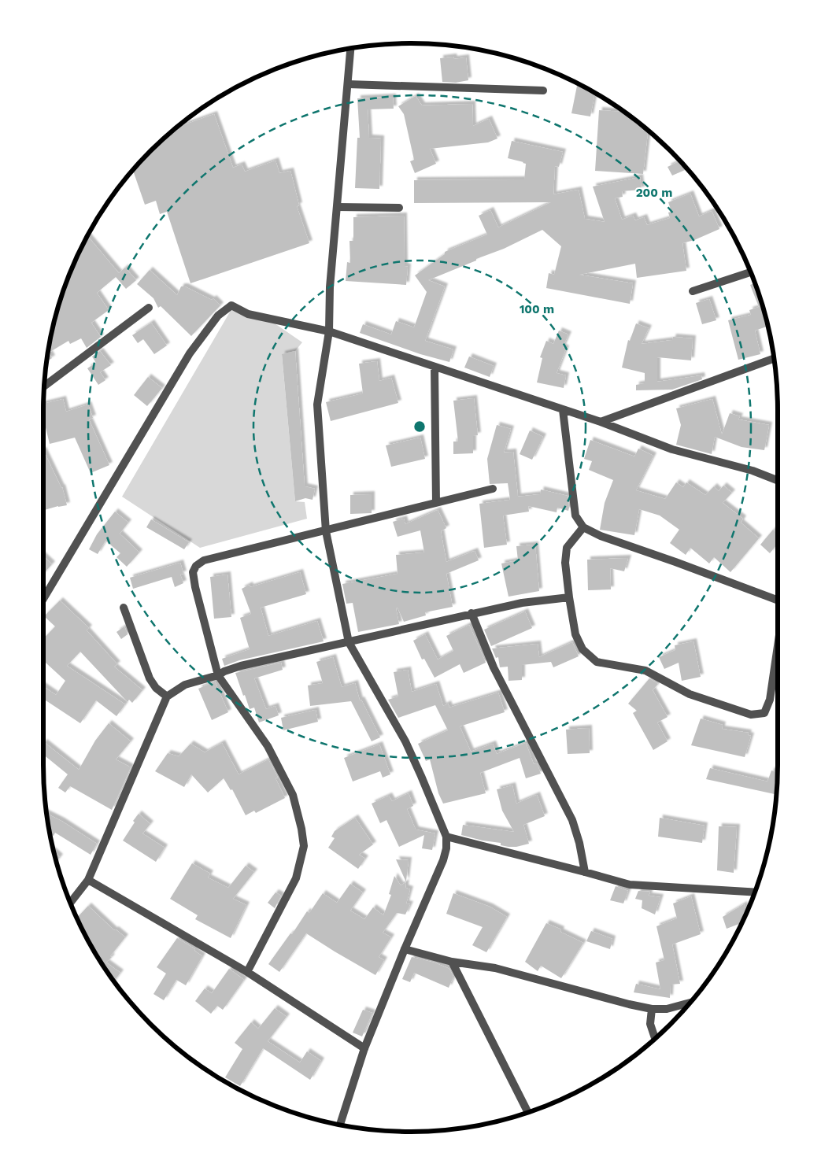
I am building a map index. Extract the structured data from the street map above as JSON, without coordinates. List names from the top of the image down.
{
  "rings": ["200 m", "100 m"]
}
